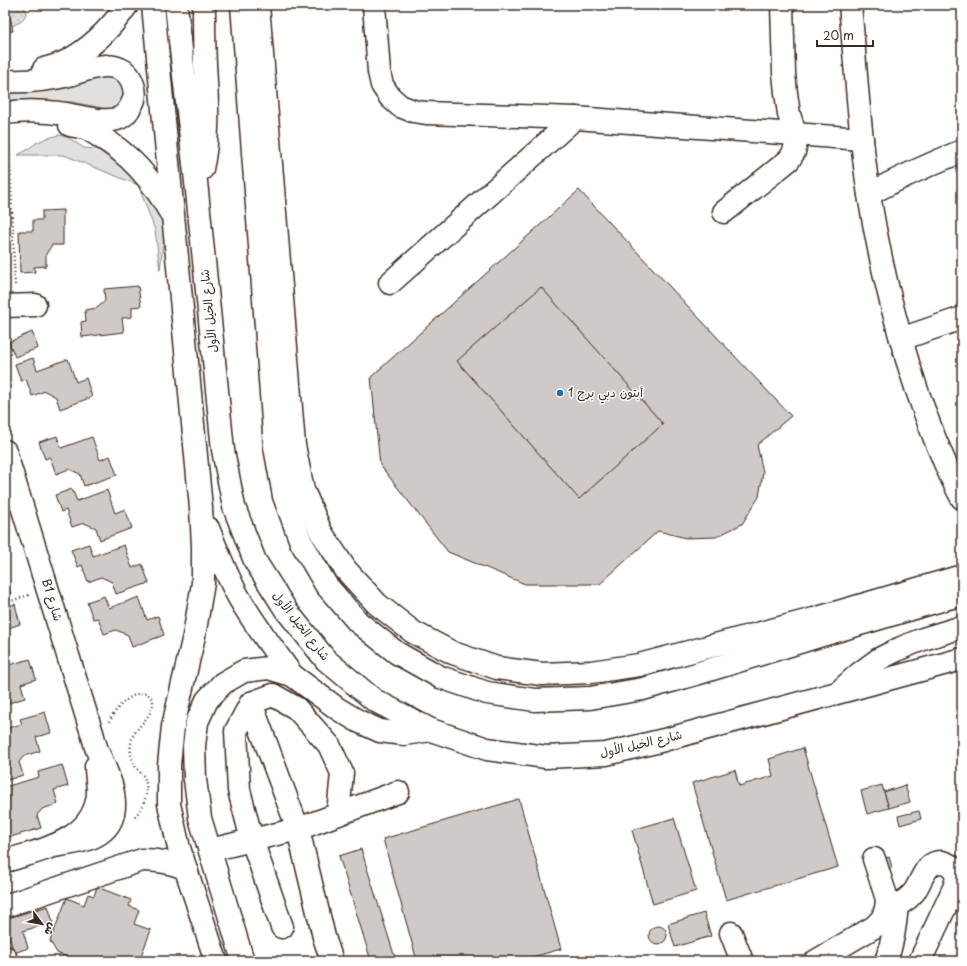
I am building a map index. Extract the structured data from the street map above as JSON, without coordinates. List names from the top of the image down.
{
  "streets": {
    "main road": ["شارع الخيل الأول", "B1 شارع"]
  },
  "places": ["أبتون دبي برج 1"],
  "scale_bar": "20 m",
  "north": "bottom right"
}
